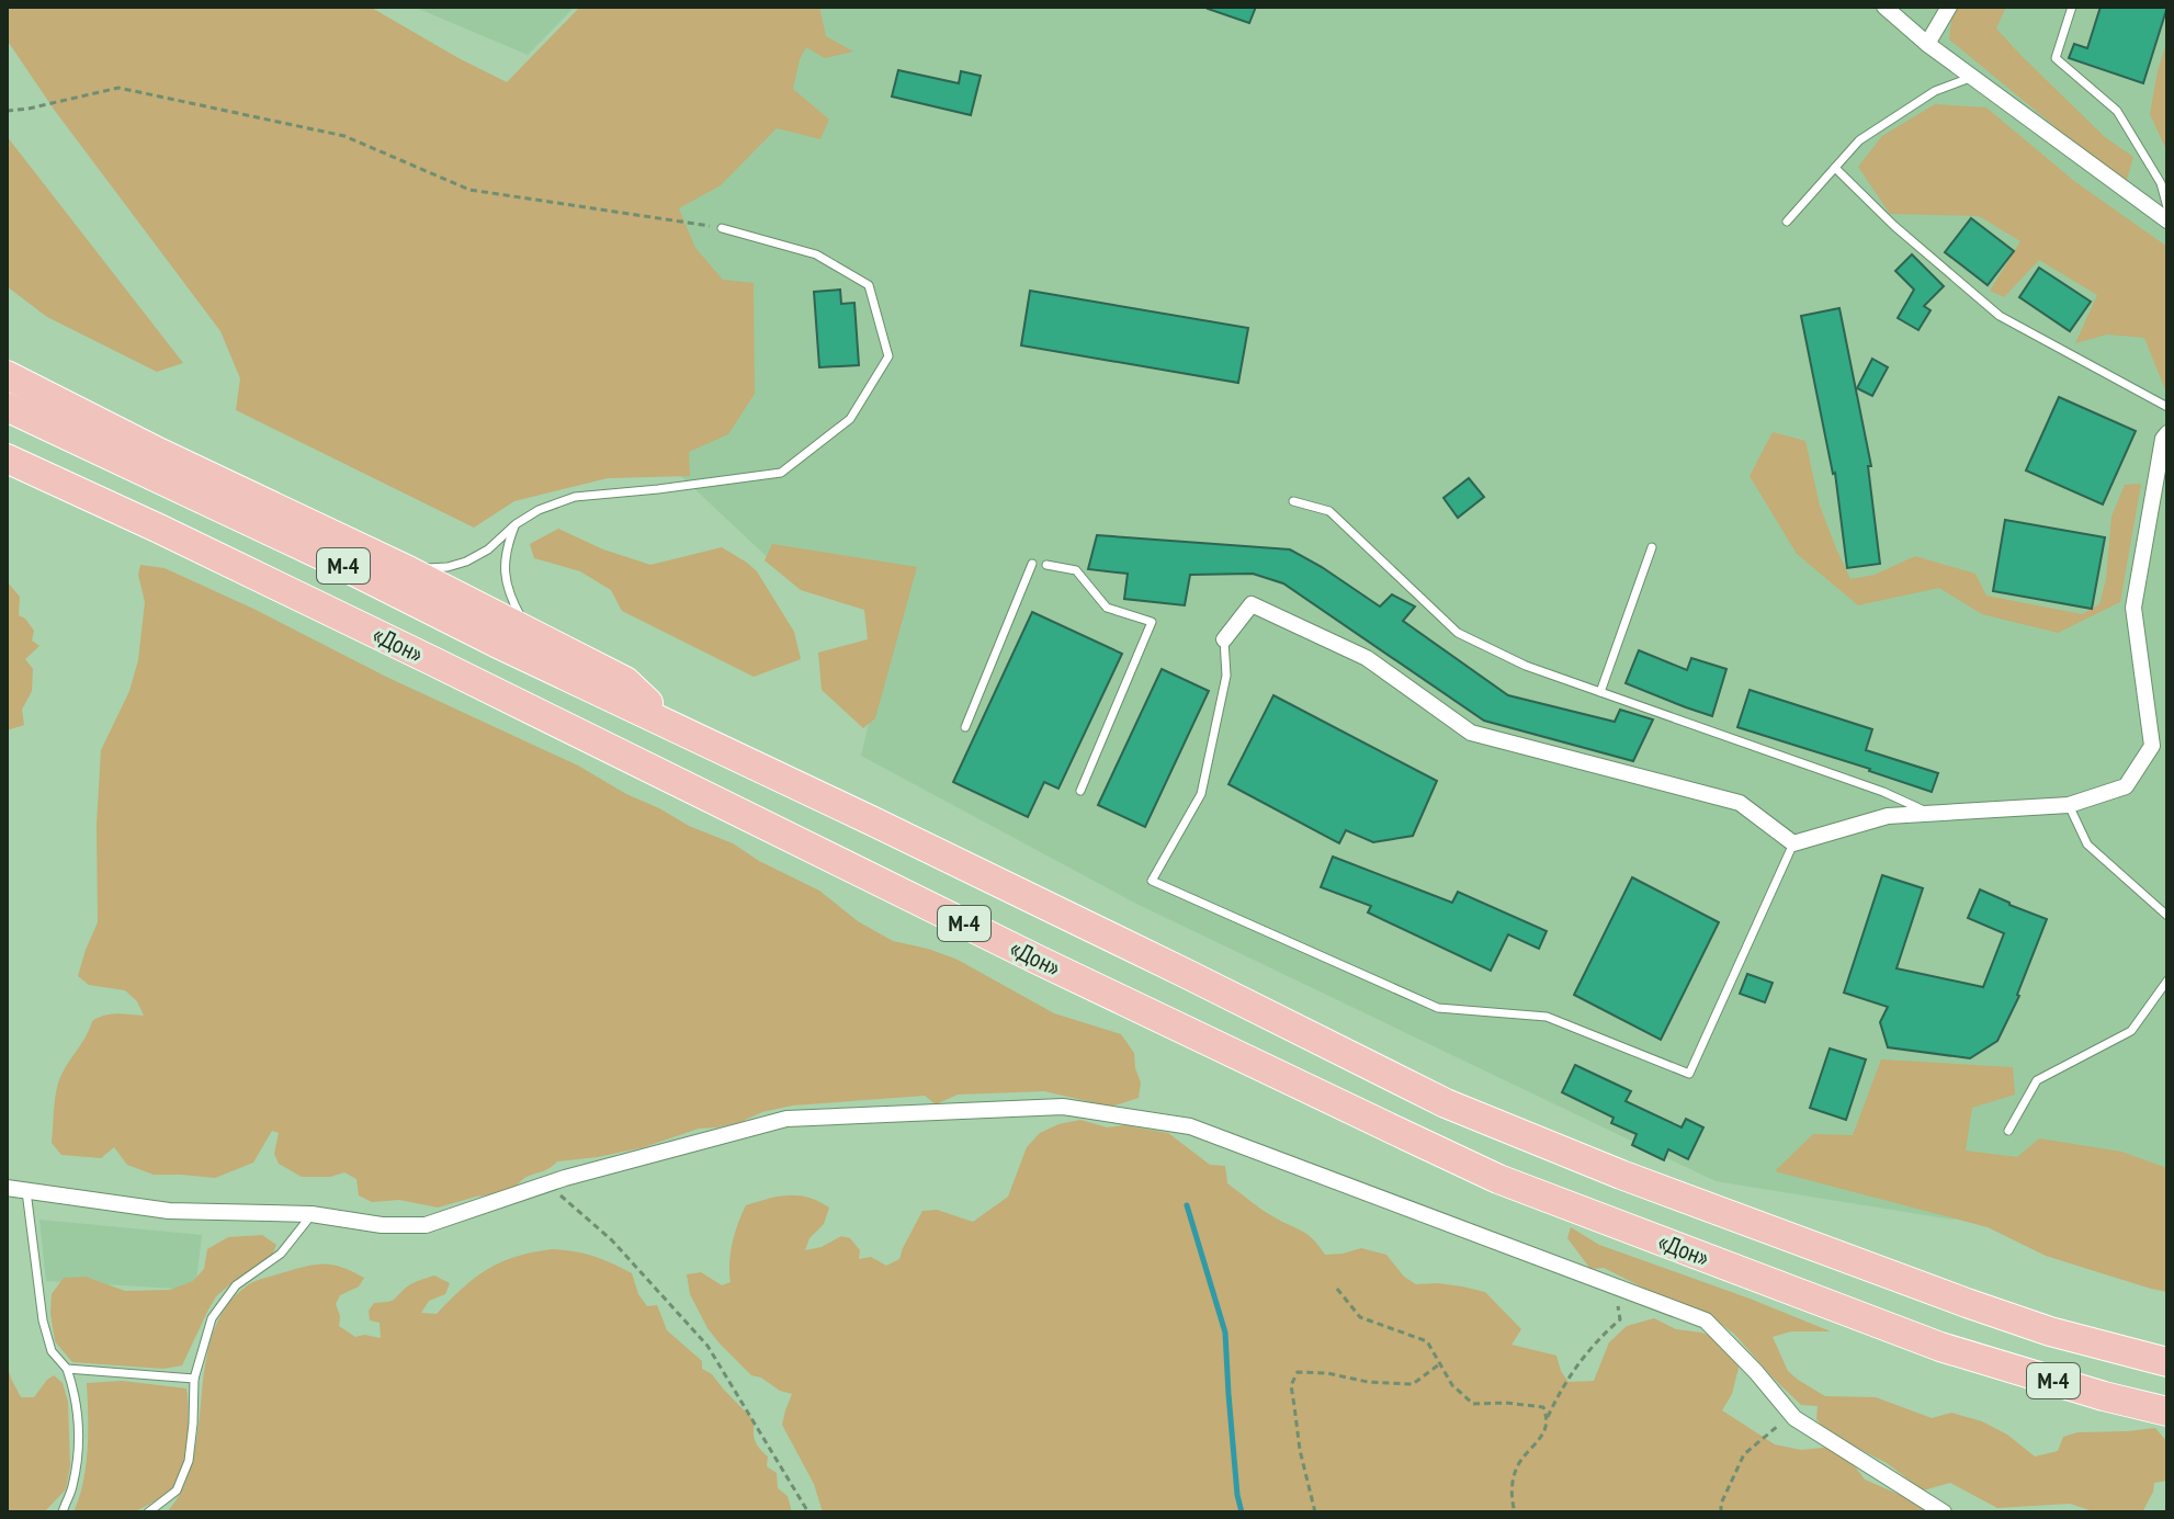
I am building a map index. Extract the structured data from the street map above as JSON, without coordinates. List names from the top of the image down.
{
  "streets": {
    "highway": ["М-4", "«Дон»"]
  }
}
